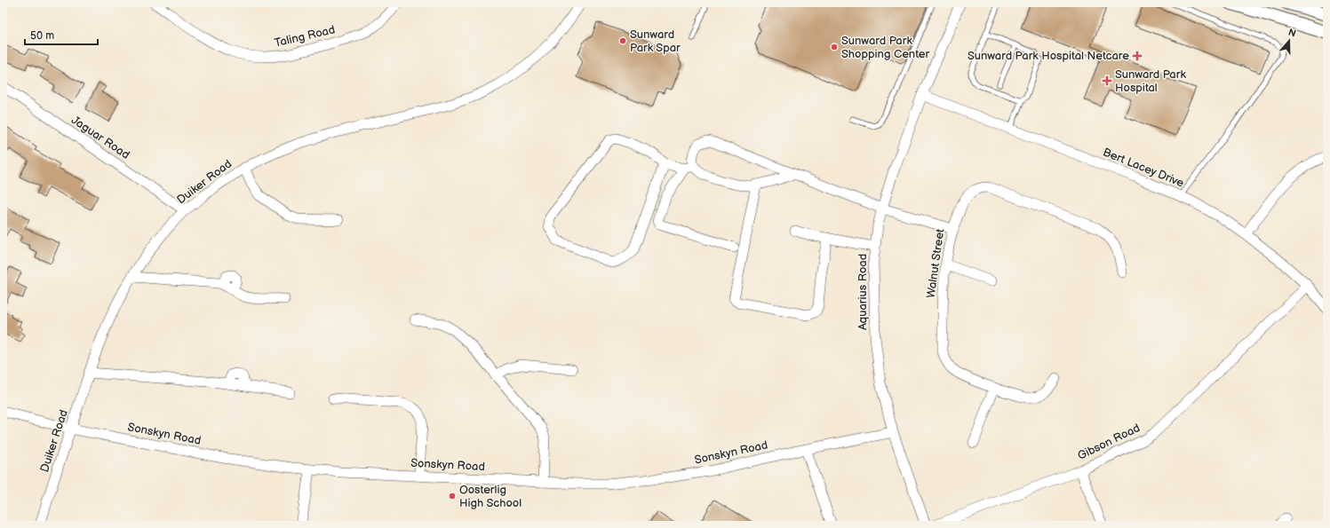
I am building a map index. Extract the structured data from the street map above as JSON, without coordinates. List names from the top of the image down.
{
  "streets": {
    "street": [
      "Taling Road",
      "Jaguar Road",
      "Bert Lacey Drive",
      "Duiker Road",
      "Walnut Street",
      "Aquarius Road",
      "Sonskyn Road",
      "Gibson Road"
    ]
  },
  "crossings": [
    ["Jaguar Road", "Duiker Road"],
    ["Bert Lacey Drive", "Aquarius Road"],
    ["Bert Lacey Drive", "Gibson Road"],
    ["Duiker Road", "Sonskyn Road"],
    ["Aquarius Road", "Sonskyn Road"]
  ],
  "places": {
    "other": ["Sunward Park Spar", "Sunward Park Shopping Center", "Oosterlig High School"],
    "health": ["Sunward Park Hospital Netcare", "Sunward Park Hospital"]
  },
  "scale_bar": "50 m",
  "north": "top"
}
